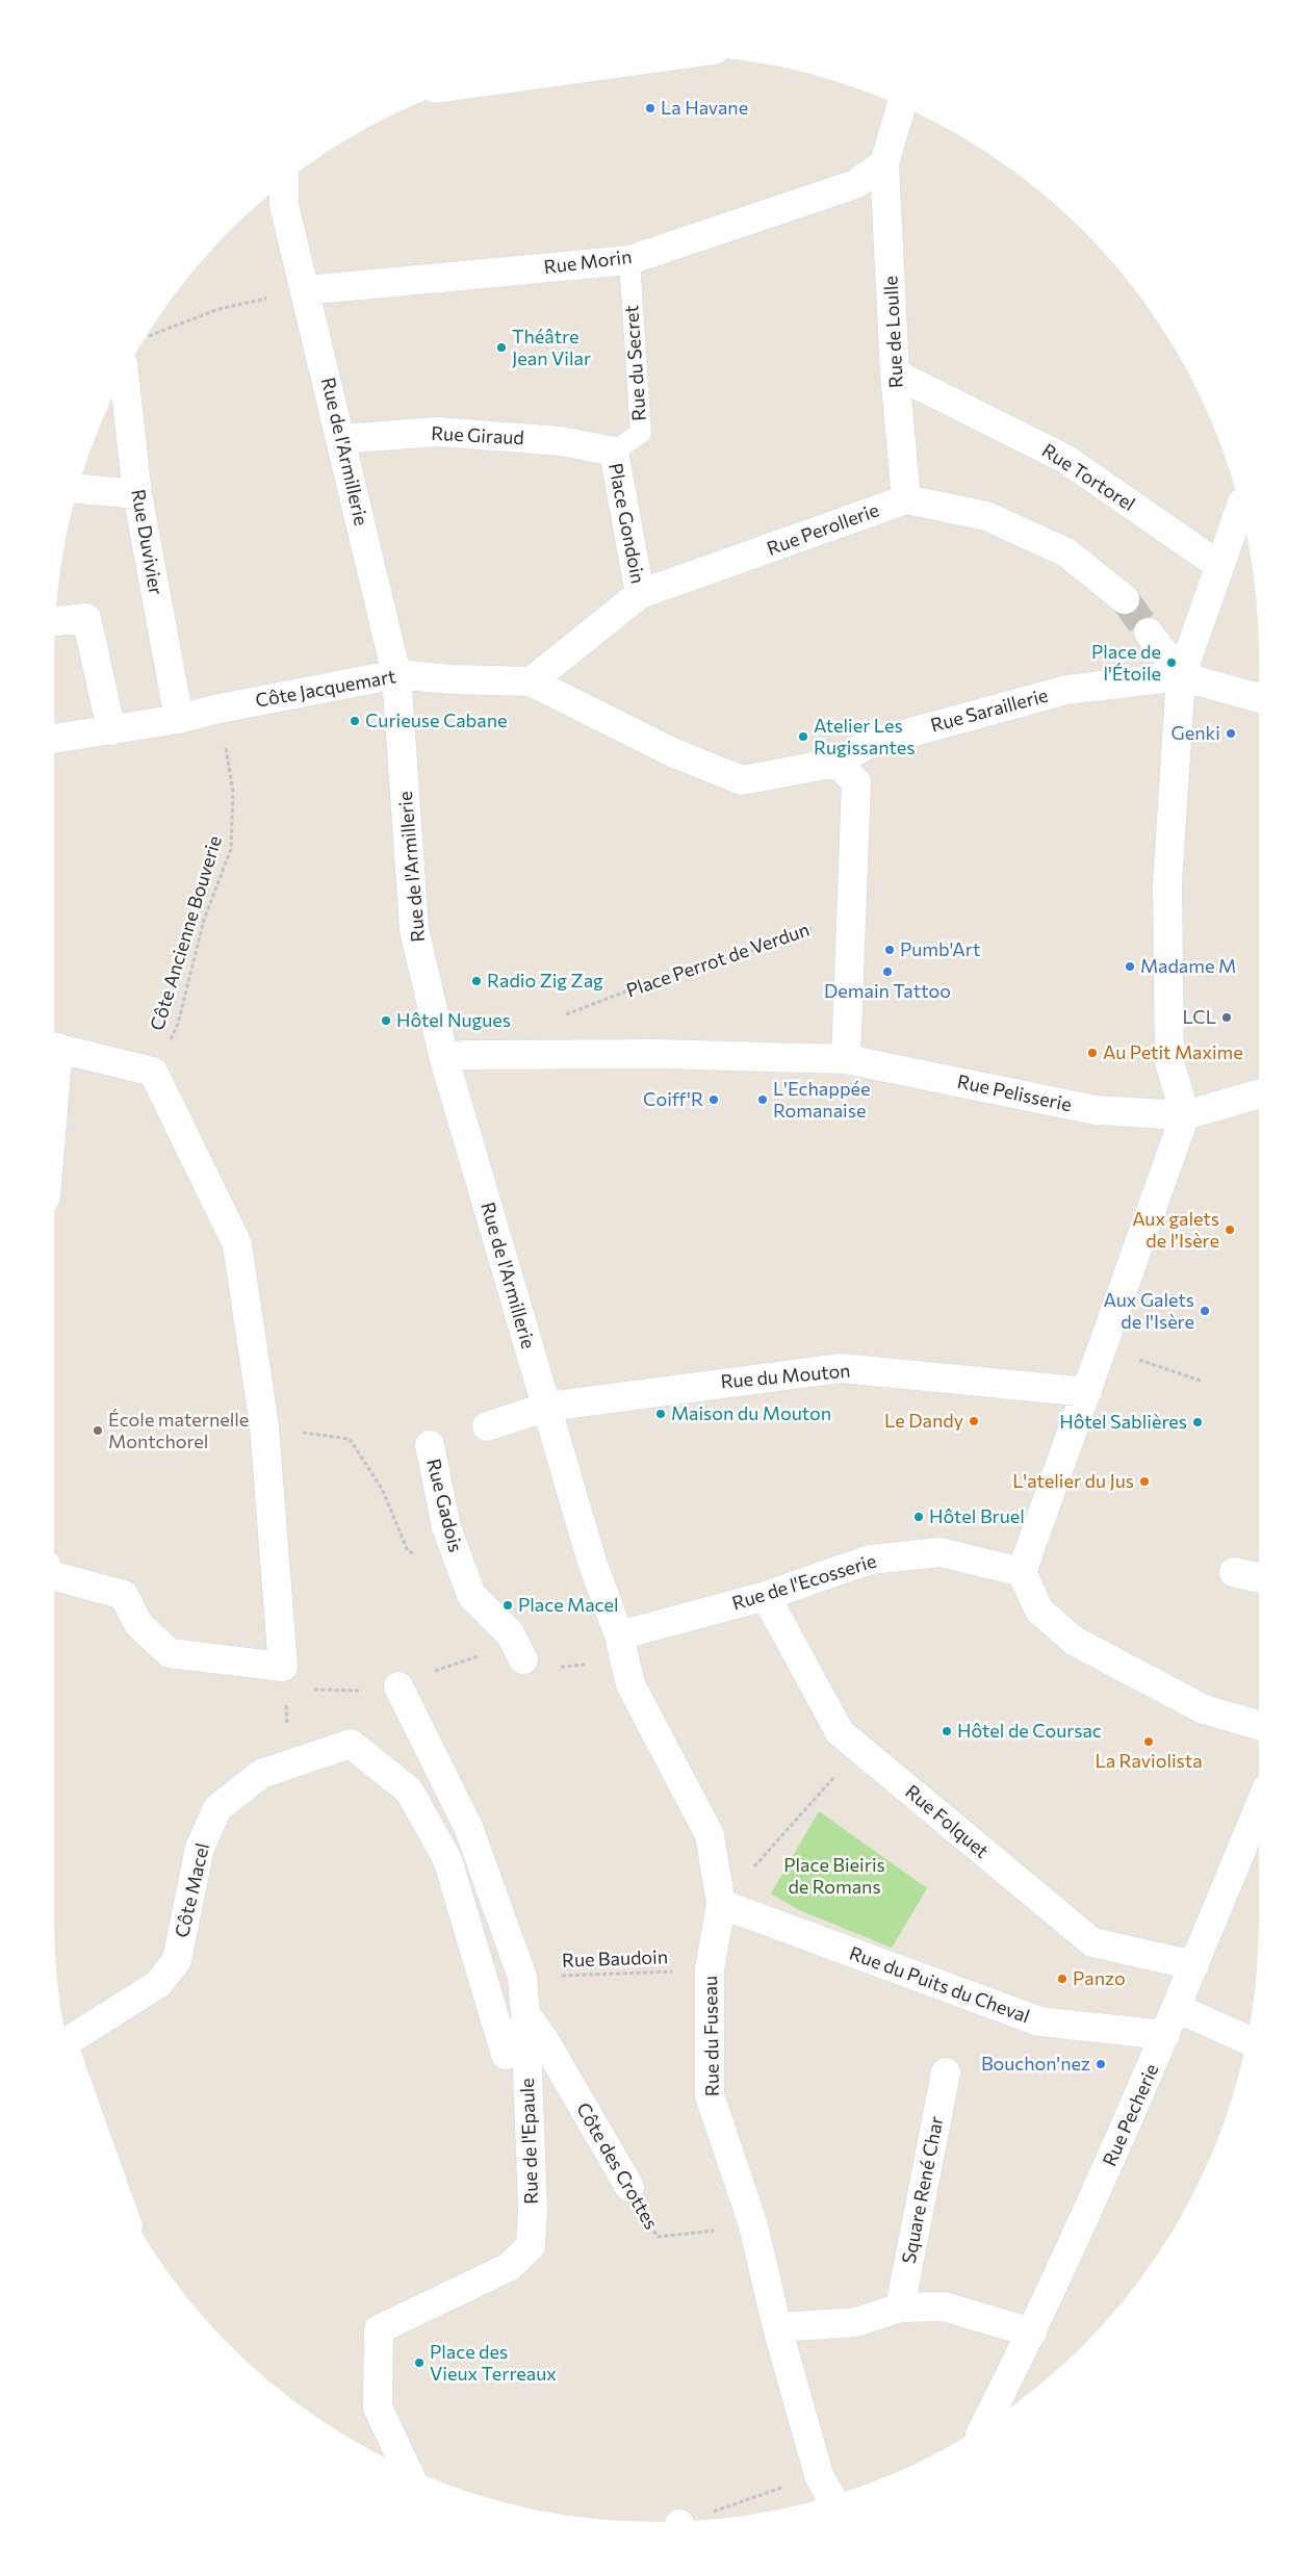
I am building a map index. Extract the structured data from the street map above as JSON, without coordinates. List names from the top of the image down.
{
  "streets": {
    "street": [
      "Rue Morin",
      "Rue de Loulle",
      "Rue Giraud",
      "Rue de l'Armillerie",
      "Rue Tortorel",
      "Place Gondoin",
      "Rue Perollerie",
      "Rue Duvivier",
      "Côte Jacquemart",
      "Rue Saraillerie",
      "Rue Pelisserie",
      "Rue du Mouton",
      "Rue Gadois",
      "Rue de l'Ecosserie",
      "Rue Folquet",
      "Côte Macel",
      "Rue du Puits du Cheval",
      "Rue du Fuseau",
      "Rue Pecherie",
      "Rue de l'Epaule",
      "Côte des Crottes",
      "Square René Char"
    ],
    "lane": ["Rue du Secret"],
    "path": ["Côte Ancienne Bouverie", "Place Perrot de Verdun", "Rue Baudoin"]
  },
  "crossings": [
    ["Rue Morin", "Rue de Loulle"],
    ["Rue Morin", "Rue du Secret"],
    ["Rue Morin", "Rue de l'Armillerie"],
    ["Rue de Loulle", "Rue Tortorel"],
    ["Rue de Loulle", "Rue Perollerie"],
    ["Rue du Secret", "Rue Giraud"],
    ["Rue du Secret", "Place Gondoin"],
    ["Rue Giraud", "Rue de l'Armillerie"],
    ["Rue Giraud", "Place Gondoin"],
    ["Rue de l'Armillerie", "Côte Jacquemart"],
    ["Rue de l'Armillerie", "Rue du Mouton"],
    ["Rue de l'Armillerie", "Rue de l'Ecosserie"],
    ["Rue de l'Armillerie", "Rue du Fuseau"],
    ["Place Gondoin", "Rue Perollerie"],
    ["Rue Perollerie", "Côte Jacquemart"],
    ["Rue Duvivier", "Côte Jacquemart"],
    ["Côte Jacquemart", "Rue Saraillerie"],
    ["Côte Jacquemart", "Côte Ancienne Bouverie"],
    ["Rue de l'Ecosserie", "Rue Folquet"],
    ["Rue de l'Ecosserie", "Rue du Fuseau"],
    ["Rue Folquet", "Rue Pecherie"],
    ["Rue Baudoin", "Rue du Fuseau"],
    ["Rue Baudoin", "Rue de l'Epaule"],
    ["Rue du Puits du Cheval", "Rue du Fuseau"],
    ["Rue du Puits du Cheval", "Rue Pecherie"],
    ["Rue du Fuseau", "Côte des Crottes"],
    ["Rue de l'Epaule", "Côte des Crottes"]
  ],
  "parks": ["Place Bieiris de Romans"],
  "places": [
    "La Havane",
    "Théâtre Jean Vilar",
    "Place de l'Étoile",
    "Curieuse Cabane",
    "Genki",
    "Atelier Les Rugissantes",
    "Pumb'Art",
    "Madame M",
    "Demain Tattoo",
    "Radio Zig Zag",
    "LCL",
    "Hôtel Nugues",
    "Au Petit Maxime",
    "Coiff'R",
    "L'Echappée Romanaise",
    "Aux galets de l'Isère",
    "Aux Galets de l'Isère",
    "Maison du Mouton",
    "Le Dandy",
    "Hôtel Sablières",
    "École maternelle Montchorel",
    "L'atelier du Jus",
    "Hôtel Bruel",
    "Place Macel",
    "Hôtel de Coursac",
    "La Raviolista",
    "Panzo",
    "Bouchon'nez",
    "Place des Vieux Terreaux"
  ]
}
